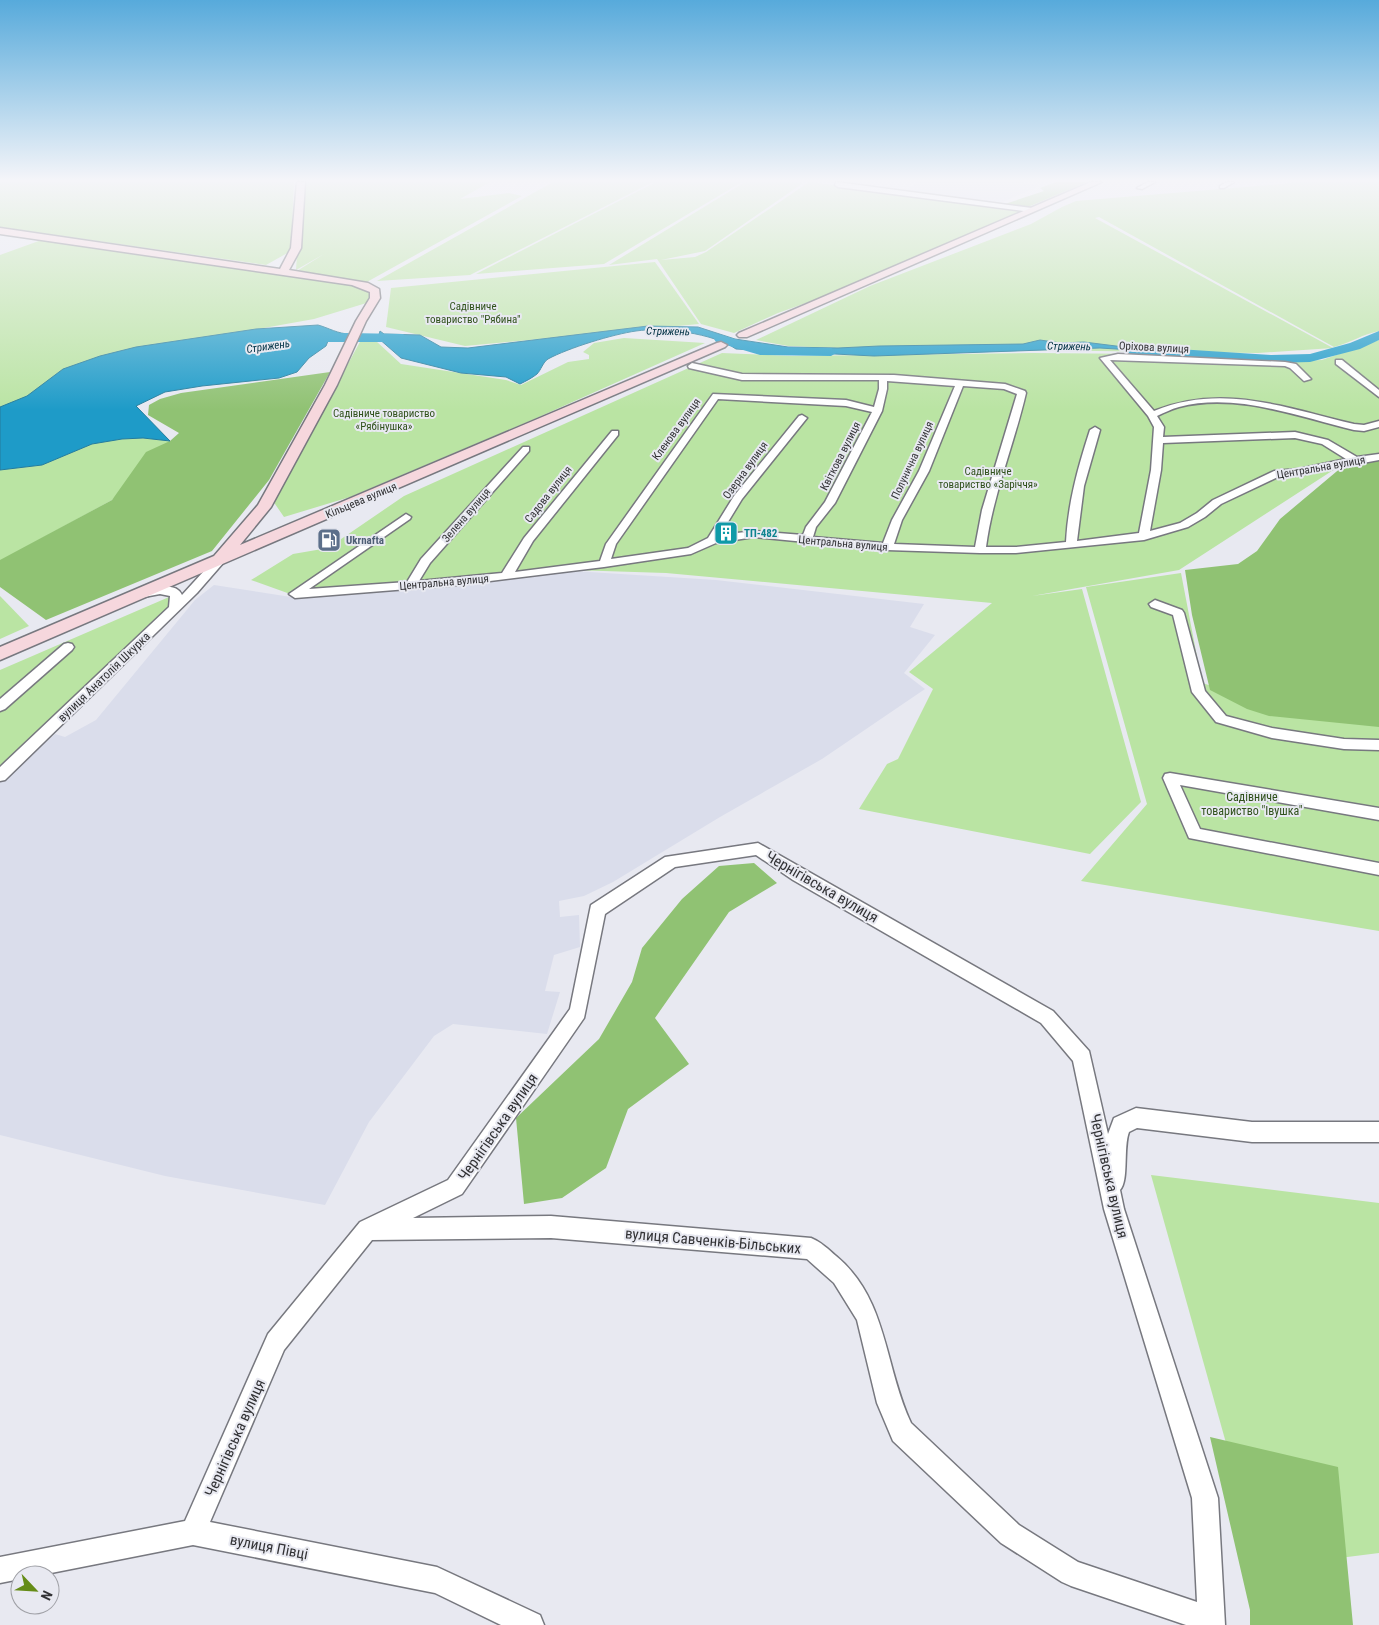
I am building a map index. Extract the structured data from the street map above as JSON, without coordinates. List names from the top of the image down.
{
  "streets": {
    "street": [
      "Оріхова вулиця",
      "Кленова вулиця",
      "Квіткова вулиця",
      "Полунична вулиця",
      "Центральна вулиця",
      "Озерна вулиця",
      "Садова вулиця",
      "Кільцева вулиця",
      "Зелена вулиця",
      "вулиця Анатолія Шкурка",
      "Чернігівська вулиця",
      "вулиця Савченків-Більських",
      "вулиця Півці"
    ]
  },
  "crossings": [
    ["Оріхова вулиця", "Центральна вулиця"],
    ["Кленова вулиця", "Квіткова вулиця"],
    ["Кленова вулиця", "Центральна вулиця"],
    ["Квіткова вулиця", "Центральна вулиця"],
    ["Полунична вулиця", "Центральна вулиця"],
    ["Центральна вулиця", "Озерна вулиця"],
    ["Центральна вулиця", "Садова вулиця"],
    ["Центральна вулиця", "Зелена вулиця"],
    ["Кільцева вулиця", "вулиця Анатолія Шкурка"],
    ["Чернігівська вулиця", "вулиця Савченків-Більських"],
    ["Чернігівська вулиця", "вулиця Півці"]
  ],
  "water": ["Стрижень"],
  "parks": [
    "Садівниче товариство \"Рябина\"",
    "Садівниче товариство «Рябінушка»",
    "Садівниче товариство «Заріччя»",
    "Садівниче товариство \"Івушка\""
  ],
  "places": {
    "building": ["ТП-482"],
    "fuel station": ["Ukrnafta"]
  },
  "north": "bottom right"
}
